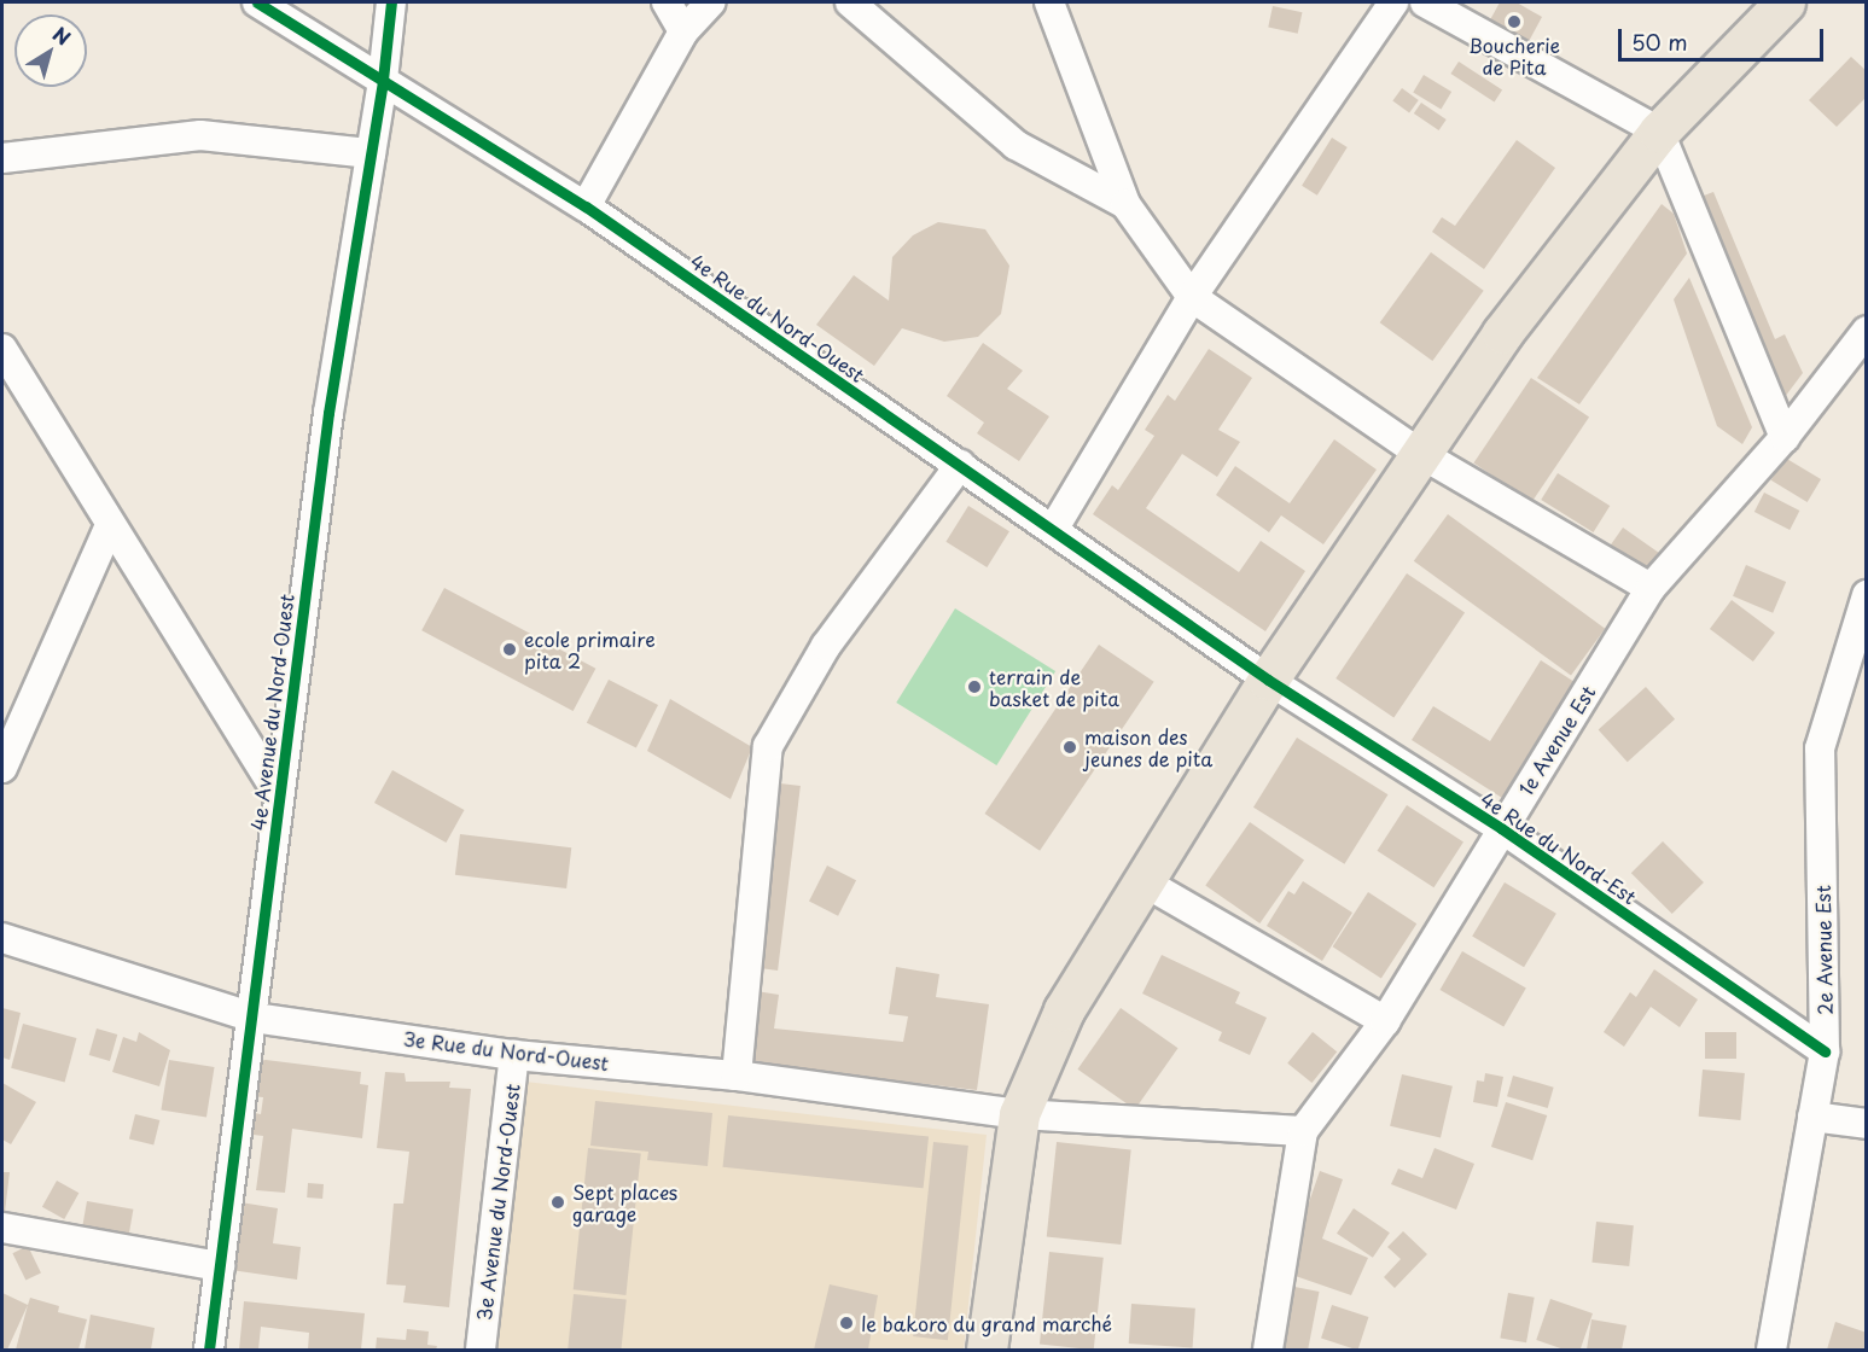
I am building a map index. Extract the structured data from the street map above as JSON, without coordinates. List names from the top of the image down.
{
  "streets": {
    "street": [
      "4e Rue du Nord-Ouest",
      "4e Avenue du Nord-Ouest",
      "1e Avenue Est",
      "4e Rue du Nord-Est",
      "2e Avenue Est",
      "3e Rue du Nord-Ouest",
      "3e Avenue du Nord-Ouest"
    ]
  },
  "crossings": [
    ["4e Rue du Nord-Ouest", "4e Avenue du Nord-Ouest"],
    ["4e Rue du Nord-Ouest", "4e Rue du Nord-Est"],
    ["4e Avenue du Nord-Ouest", "3e Rue du Nord-Ouest"],
    ["1e Avenue Est", "4e Rue du Nord-Est"],
    ["1e Avenue Est", "3e Rue du Nord-Ouest"],
    ["4e Rue du Nord-Est", "2e Avenue Est"],
    ["3e Rue du Nord-Ouest", "3e Avenue du Nord-Ouest"]
  ],
  "places": [
    "Boucherie de Pita",
    "ecole primaire pita 2",
    "terrain de basket de pita",
    "maison des jeunes de pita",
    "Sept places garage",
    "le bakoro du grand marché"
  ],
  "scale_bar": "50 m",
  "north": "top right"
}
